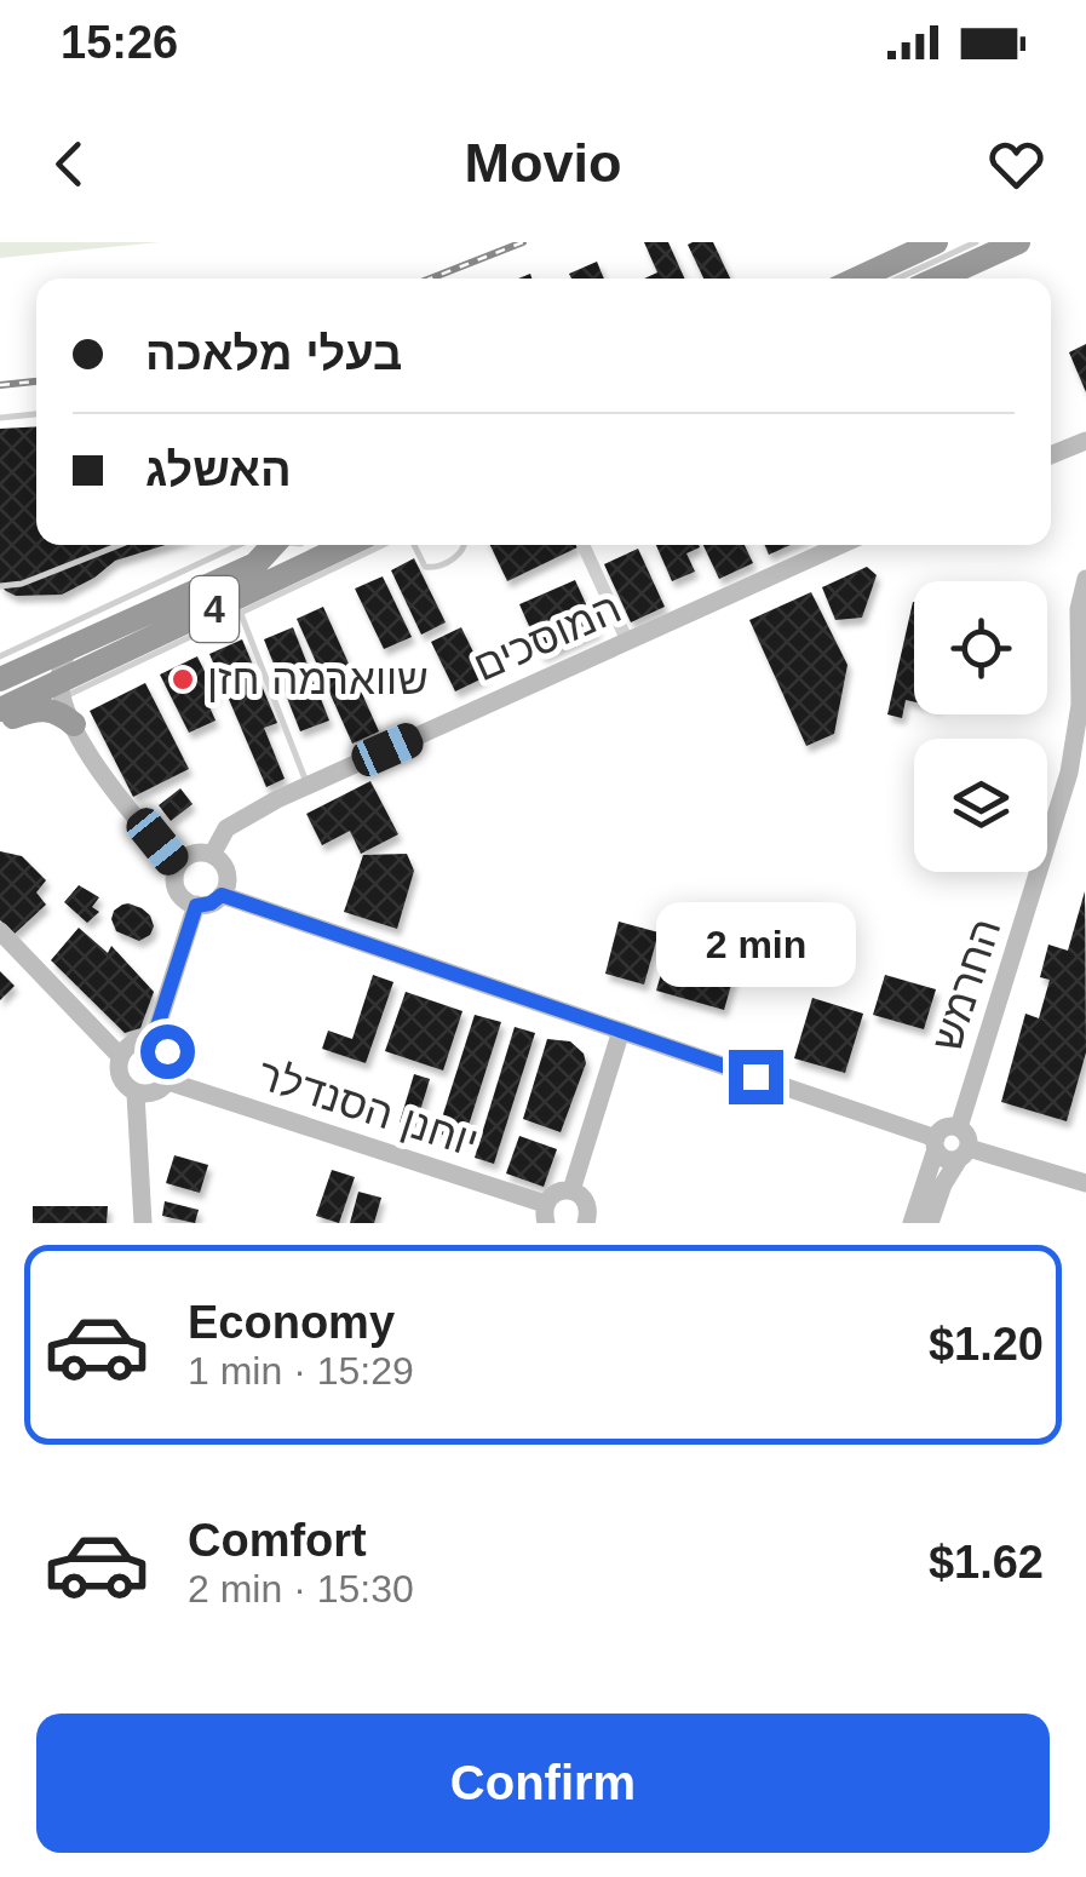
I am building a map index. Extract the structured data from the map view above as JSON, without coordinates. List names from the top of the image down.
{
  "streets": {
    "highway": ["4"],
    "street": ["המוסכים", "החרמש", "יוחנן הסנדלר"]
  },
  "places": ["שווארמה חזן"],
  "page": {
    "status": "15:26",
    "header": "Movio",
    "banner": ["בעלי מלאכה", "האשלג"],
    "bubble": "2 min",
    "list": [
      {
        "name": "Economy",
        "note": "1 min · 15:29",
        "value": "$1.20"
      },
      {
        "name": "Comfort",
        "note": "2 min · 15:30",
        "value": "$1.62"
      }
    ],
    "buttons": "Confirm"
  }
}
